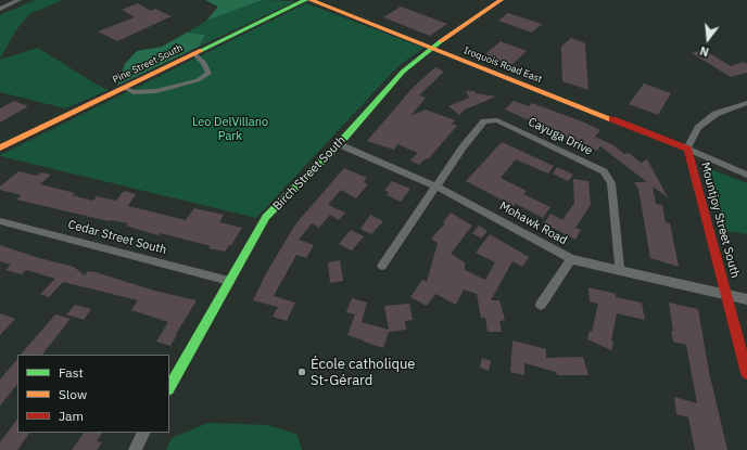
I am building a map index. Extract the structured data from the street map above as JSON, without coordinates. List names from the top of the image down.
{
  "streets": {
    "street": [
      "Pine Street South",
      "Iroquois Road East",
      "Cayuga Drive",
      "Birch Street South",
      "Mountjoy Street South",
      "Mohawk Road",
      "Cedar Street South"
    ]
  },
  "crossings": [
    ["Iroquois Road East", "Birch Street South"],
    ["Iroquois Road East", "Mountjoy Street South"],
    ["Cayuga Drive", "Mohawk Road"],
    ["Birch Street South", "Mohawk Road"],
    ["Birch Street South", "Cedar Street South"],
    ["Mountjoy Street South", "Mohawk Road"]
  ],
  "parks": ["Leo DelVillano Park"],
  "places": ["École catholique St-Gérard"],
  "legend": ["Fast", "Slow", "Jam"],
  "north": "bottom"
}
